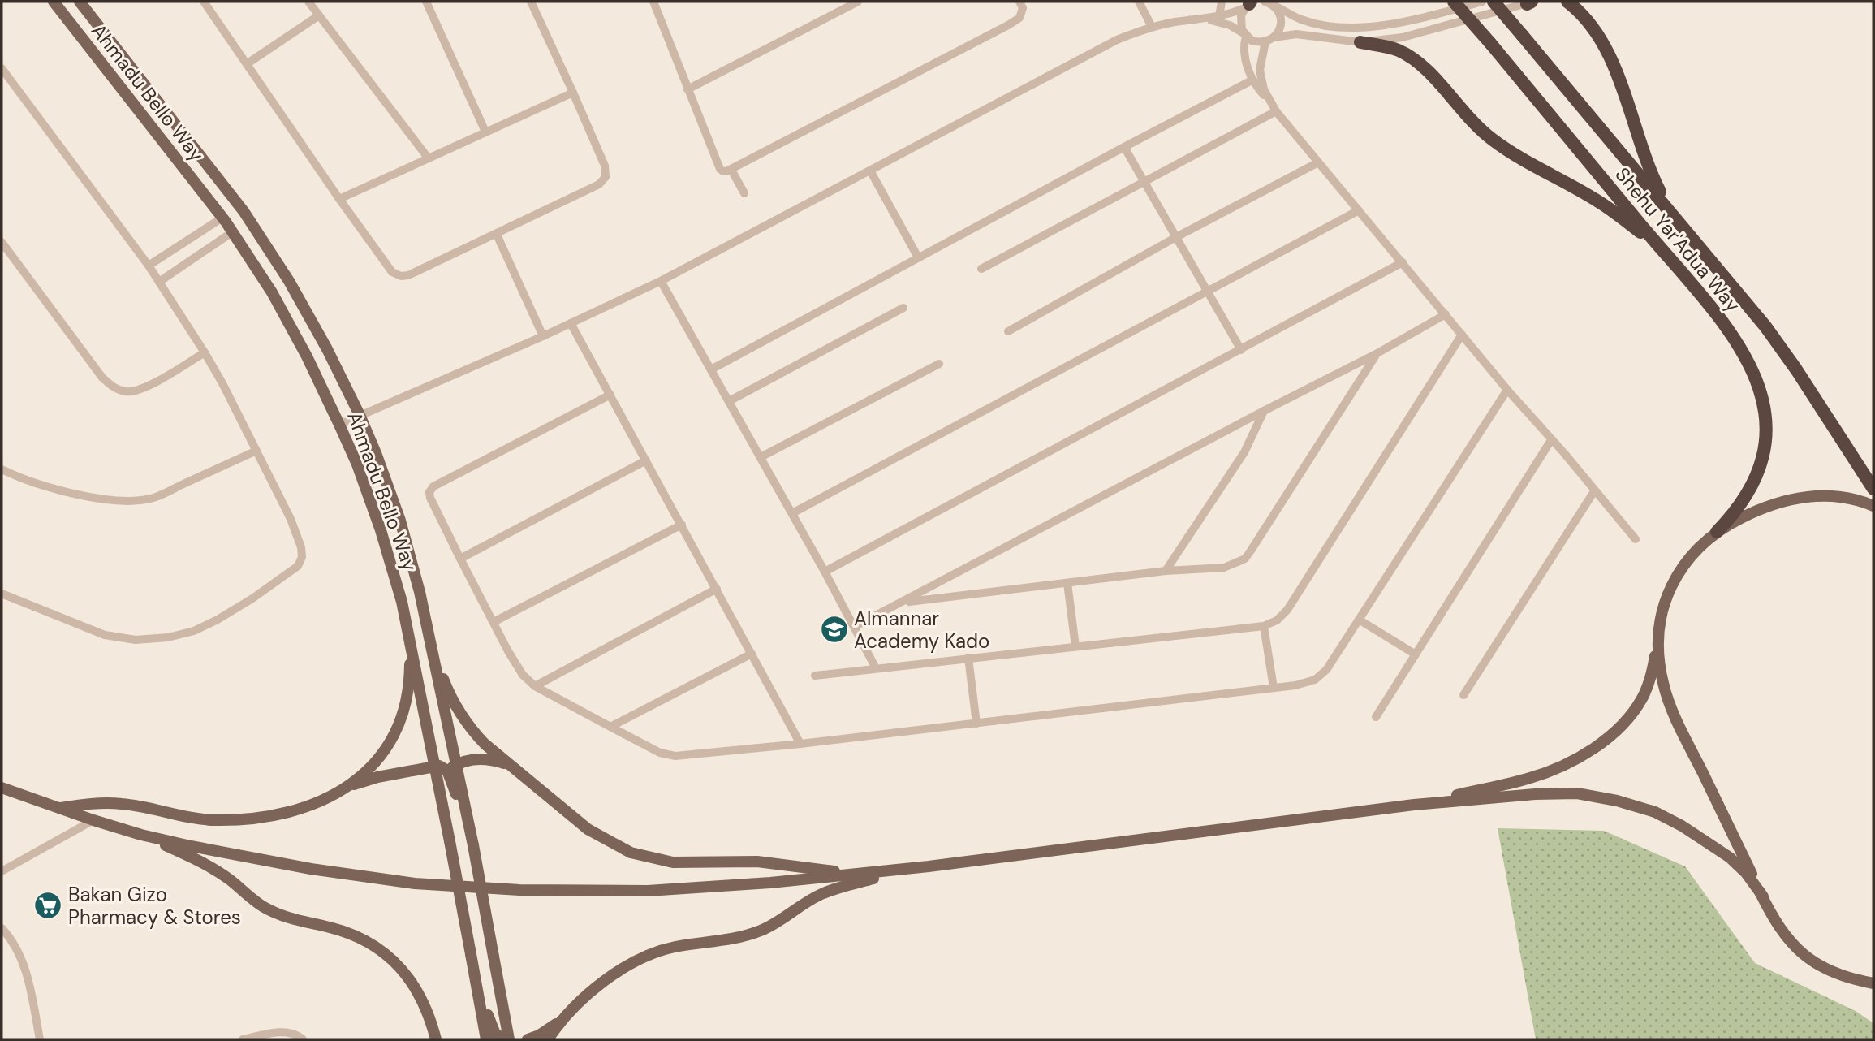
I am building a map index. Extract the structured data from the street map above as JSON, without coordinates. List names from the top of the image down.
{
  "streets": {
    "highway": ["Shehu Yar'Adua Way"],
    "main road": ["Ahmadu Bello Way"]
  },
  "places": {
    "school or university": ["Almannar Academy Kado"],
    "supermarket": ["Bakan Gizo Pharmacy & Stores"]
  }
}
